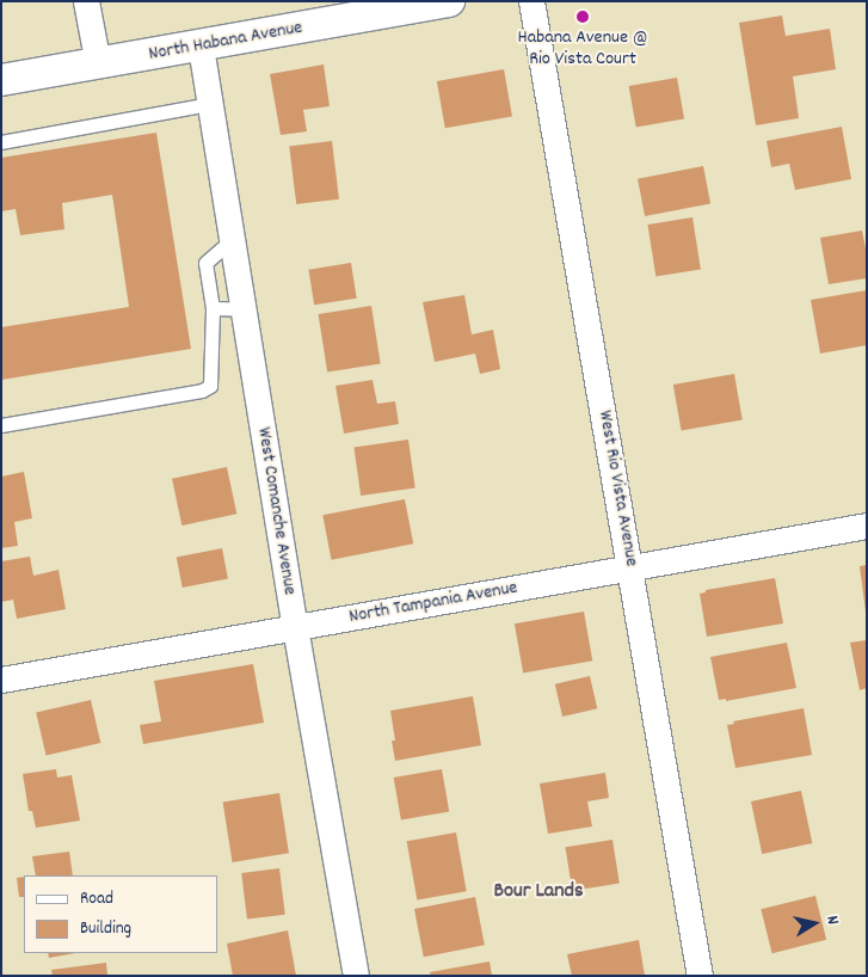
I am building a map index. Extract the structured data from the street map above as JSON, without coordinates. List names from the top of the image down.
{
  "streets": {
    "street": [
      "North Habana Avenue",
      "West Rio Vista Avenue",
      "West Comanche Avenue",
      "North Tampania Avenue"
    ]
  },
  "crossings": [
    ["North Habana Avenue", "West Comanche Avenue"],
    ["West Rio Vista Avenue", "North Tampania Avenue"],
    ["West Comanche Avenue", "North Tampania Avenue"]
  ],
  "districts": ["Bour Lands"],
  "places": ["Habana Avenue @ Rio Vista Court"],
  "legend": ["Road", "Building"],
  "north": "right"
}
